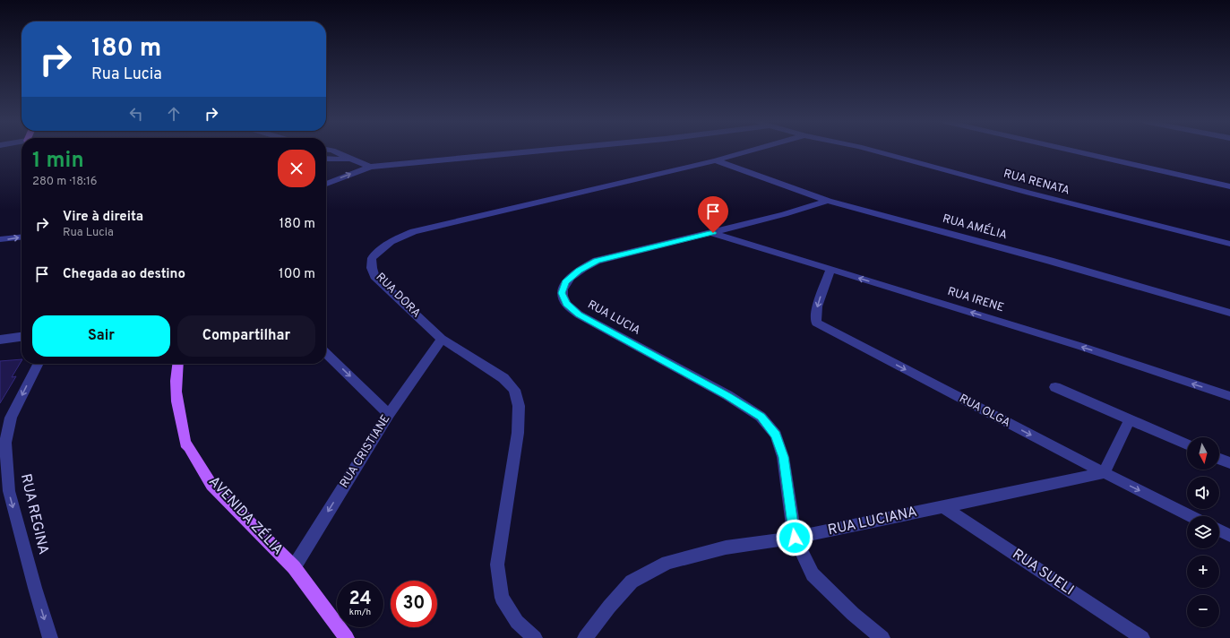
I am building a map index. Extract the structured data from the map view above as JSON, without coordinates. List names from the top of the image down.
{
  "streets": {
    "main road": ["AVENIDA ZÉLIA"],
    "street": [
      "RUA RENATA",
      "RUA AMÉLIA",
      "RUA DORA",
      "RUA IRENE",
      "RUA LUCIA",
      "RUA OLGA",
      "RUA CRISTIANE",
      "RUA REGINA",
      "RUA LUCIANA",
      "RUA SUELI"
    ]
  },
  "crossings": [
    ["RUA AMÉLIA", "RUA DORA"],
    ["RUA AMÉLIA", "RUA LUCIA"],
    ["RUA DORA", "RUA CRISTIANE"],
    ["RUA IRENE", "RUA LUCIA"],
    ["RUA IRENE", "RUA OLGA"],
    ["RUA LUCIA", "RUA LUCIANA"],
    ["RUA OLGA", "RUA LUCIANA"],
    ["RUA CRISTIANE", "AVENIDA ZÉLIA"],
    ["RUA LUCIANA", "RUA SUELI"]
  ],
  "one_way": ["RUA CRISTIANE", "RUA REGINA"],
  "north": "bottom",
  "page": {
    "turn": ["180 m", "Rua Lucia"],
    "heading": ["1 min", "280 m · 18:16"],
    "list": [
      {
        "name": "Vire à direita",
        "note": "Rua Lucia",
        "value": "180 m"
      },
      {
        "name": "Chegada ao destino",
        "value": "100 m"
      }
    ],
    "buttons": ["Sair", "Compartilhar"],
    "map_buttons": ["+", "−"],
    "speed": "24 km/h",
    "limit": "30"
  }
}
